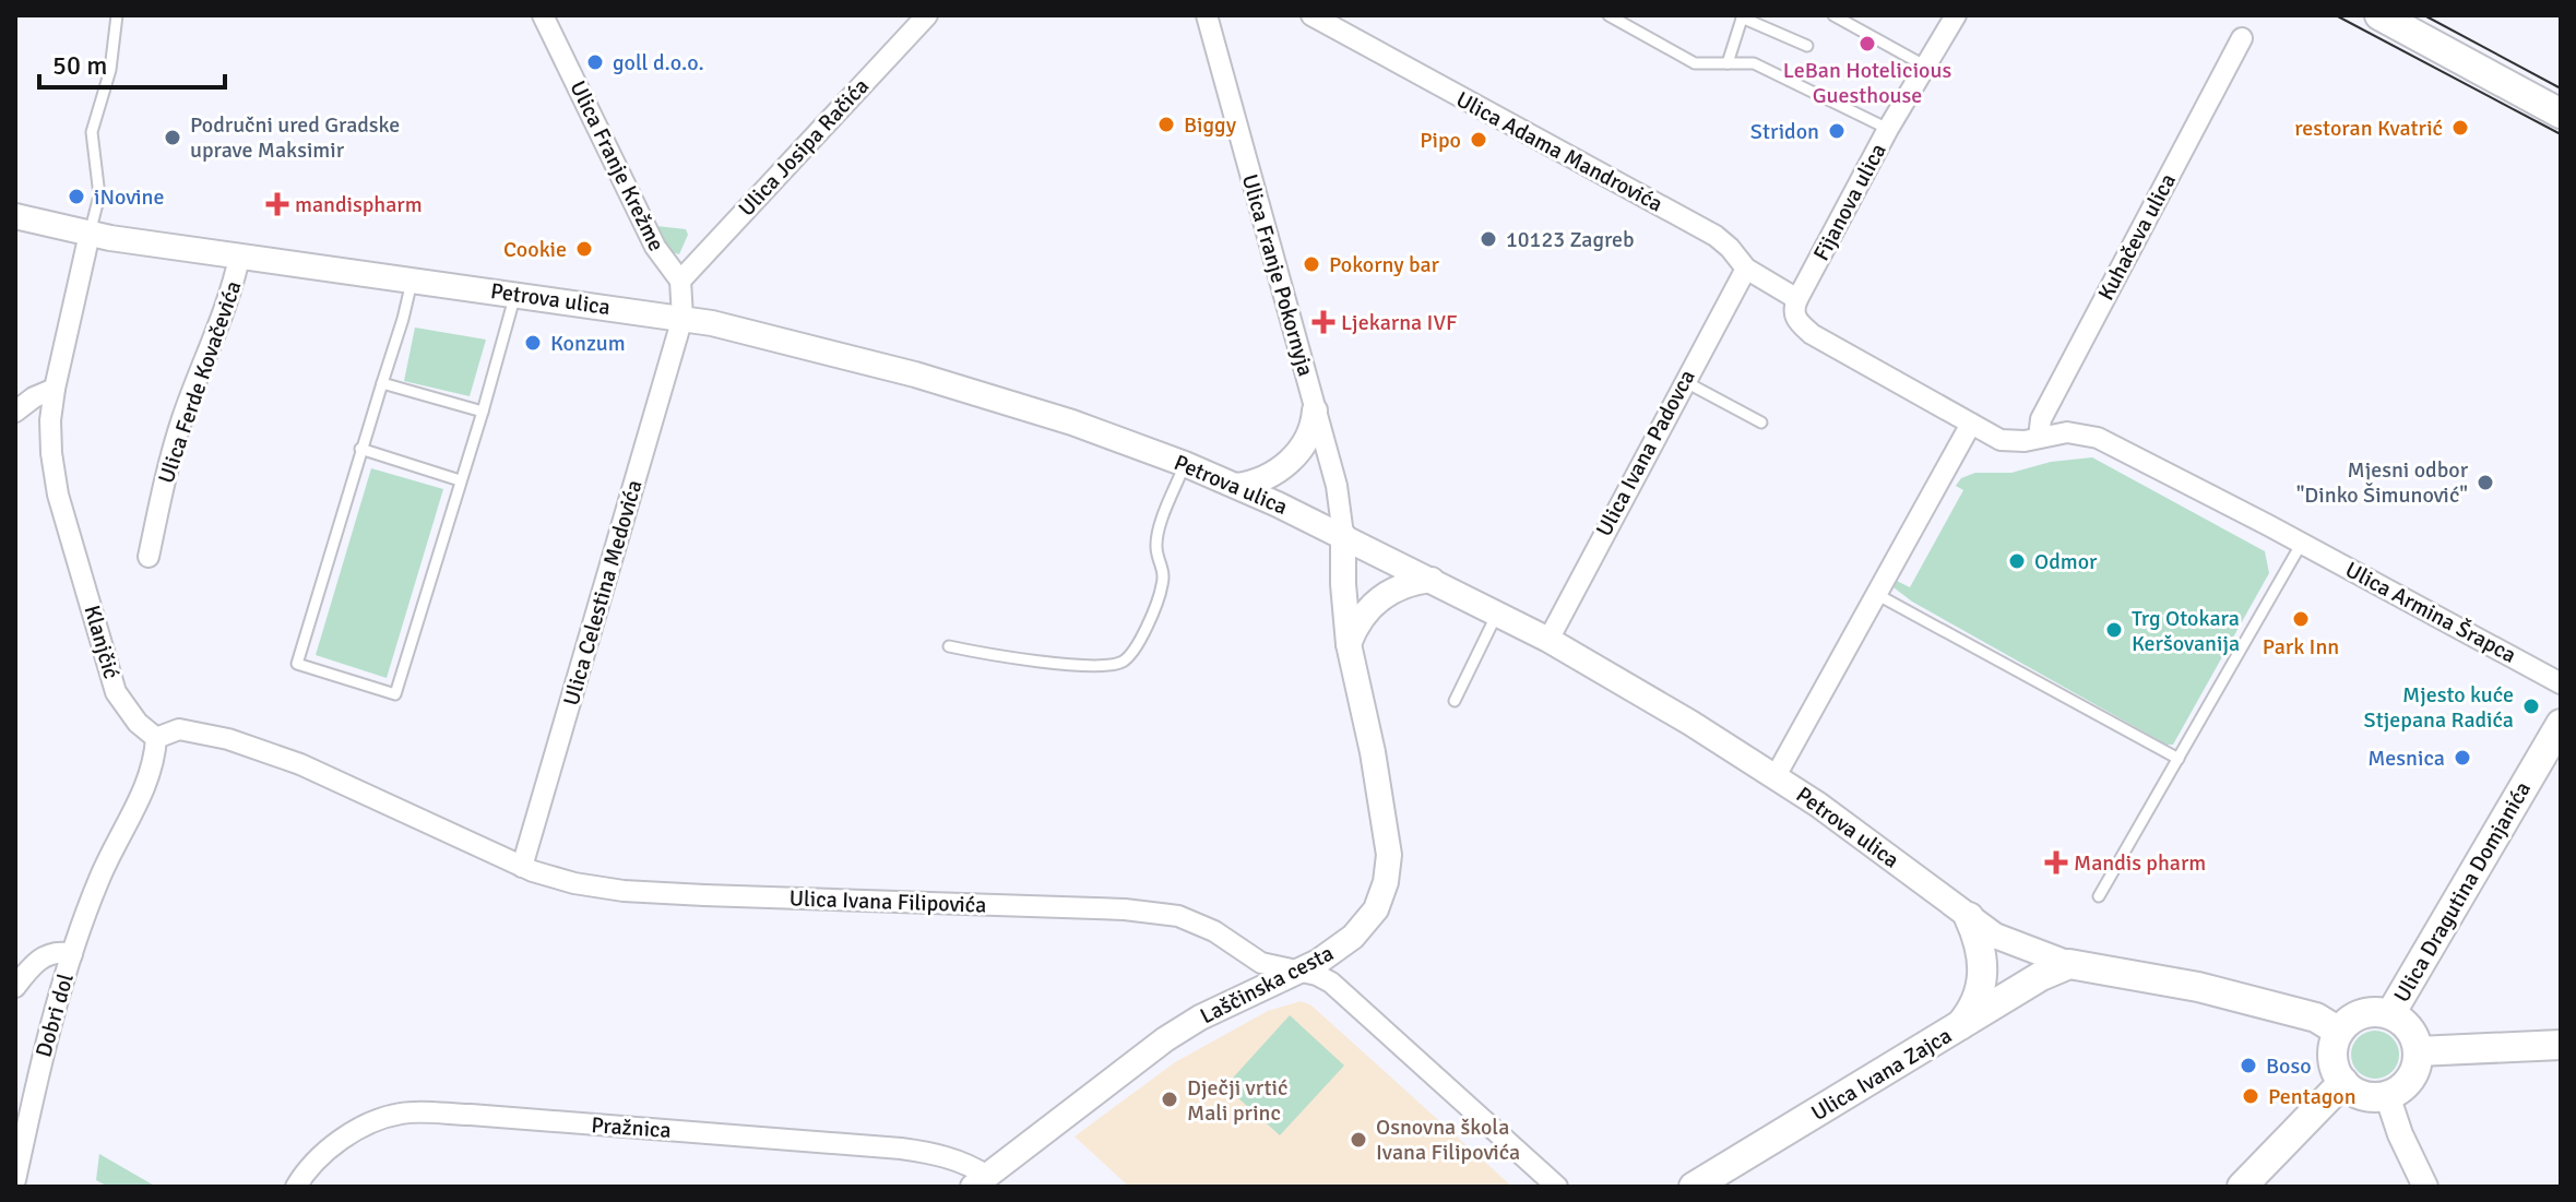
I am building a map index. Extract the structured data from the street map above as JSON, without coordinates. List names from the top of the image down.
{
  "streets": {
    "main road": ["Petrova ulica", "Ulica Dragutina Domjanića", "Ulica Ivana Zajca"],
    "street": [
      "Ulica Josipa Račića",
      "Ulica Adama Mandrovića",
      "Ulica Franje Krežme",
      "Fijanova ulica",
      "Kuhačeva ulica",
      "Ulica Franje Pokornyja",
      "Ulica Ferde Kovačevića",
      "Ulica Ivana Padovca",
      "Ulica Celestina Medovića",
      "Ulica Armina Šrapca",
      "Klanjčić",
      "Ulica Ivana Filipovića",
      "Laščinska cesta",
      "Dobri dol",
      "Pražnica"
    ]
  },
  "crossings": [
    ["Ulica Josipa Račića", "Ulica Franje Krežme"],
    ["Ulica Adama Mandrovića", "Fijanova ulica"],
    ["Ulica Adama Mandrovića", "Ulica Ivana Padovca"],
    ["Ulica Franje Pokornyja", "Petrova ulica"],
    ["Ulica Franje Pokornyja", "Laščinska cesta"],
    ["Petrova ulica", "Ulica Ferde Kovačevića"],
    ["Petrova ulica", "Ulica Ivana Padovca"],
    ["Petrova ulica", "Ulica Celestina Medovića"],
    ["Petrova ulica", "Klanjčić"],
    ["Petrova ulica", "Ulica Dragutina Domjanića"],
    ["Petrova ulica", "Laščinska cesta"],
    ["Petrova ulica", "Ulica Ivana Zajca"],
    ["Ulica Celestina Medovića", "Ulica Ivana Filipovića"],
    ["Klanjčić", "Ulica Ivana Filipovića"],
    ["Ulica Ivana Filipovića", "Laščinska cesta"],
    ["Laščinska cesta", "Pražnica"]
  ],
  "places": {
    "other": [
      "LeBan Hotelicious Guesthouse",
      "goll d.o.o.",
      "Biggy",
      "restoran Kvatrić",
      "Stridon",
      "Područni ured Gradske uprave Maksimir",
      "Pipo",
      "iNovine",
      "10123 Zagreb",
      "Cookie",
      "Pokorny bar",
      "Konzum",
      "Mjesni odbor \"Dinko Šimunović\"",
      "Odmor",
      "Park Inn",
      "Trg Otokara Keršovanija",
      "Mjesto kuće Stjepana Radića",
      "Mesnica",
      "Boso",
      "Pentagon",
      "Dječji vrtić Mali princ",
      "Osnovna škola Ivana Filipovića"
    ],
    "health": ["mandispharm", "Ljekarna IVF", "Mandis pharm"]
  },
  "scale_bar": "50 m"
}
